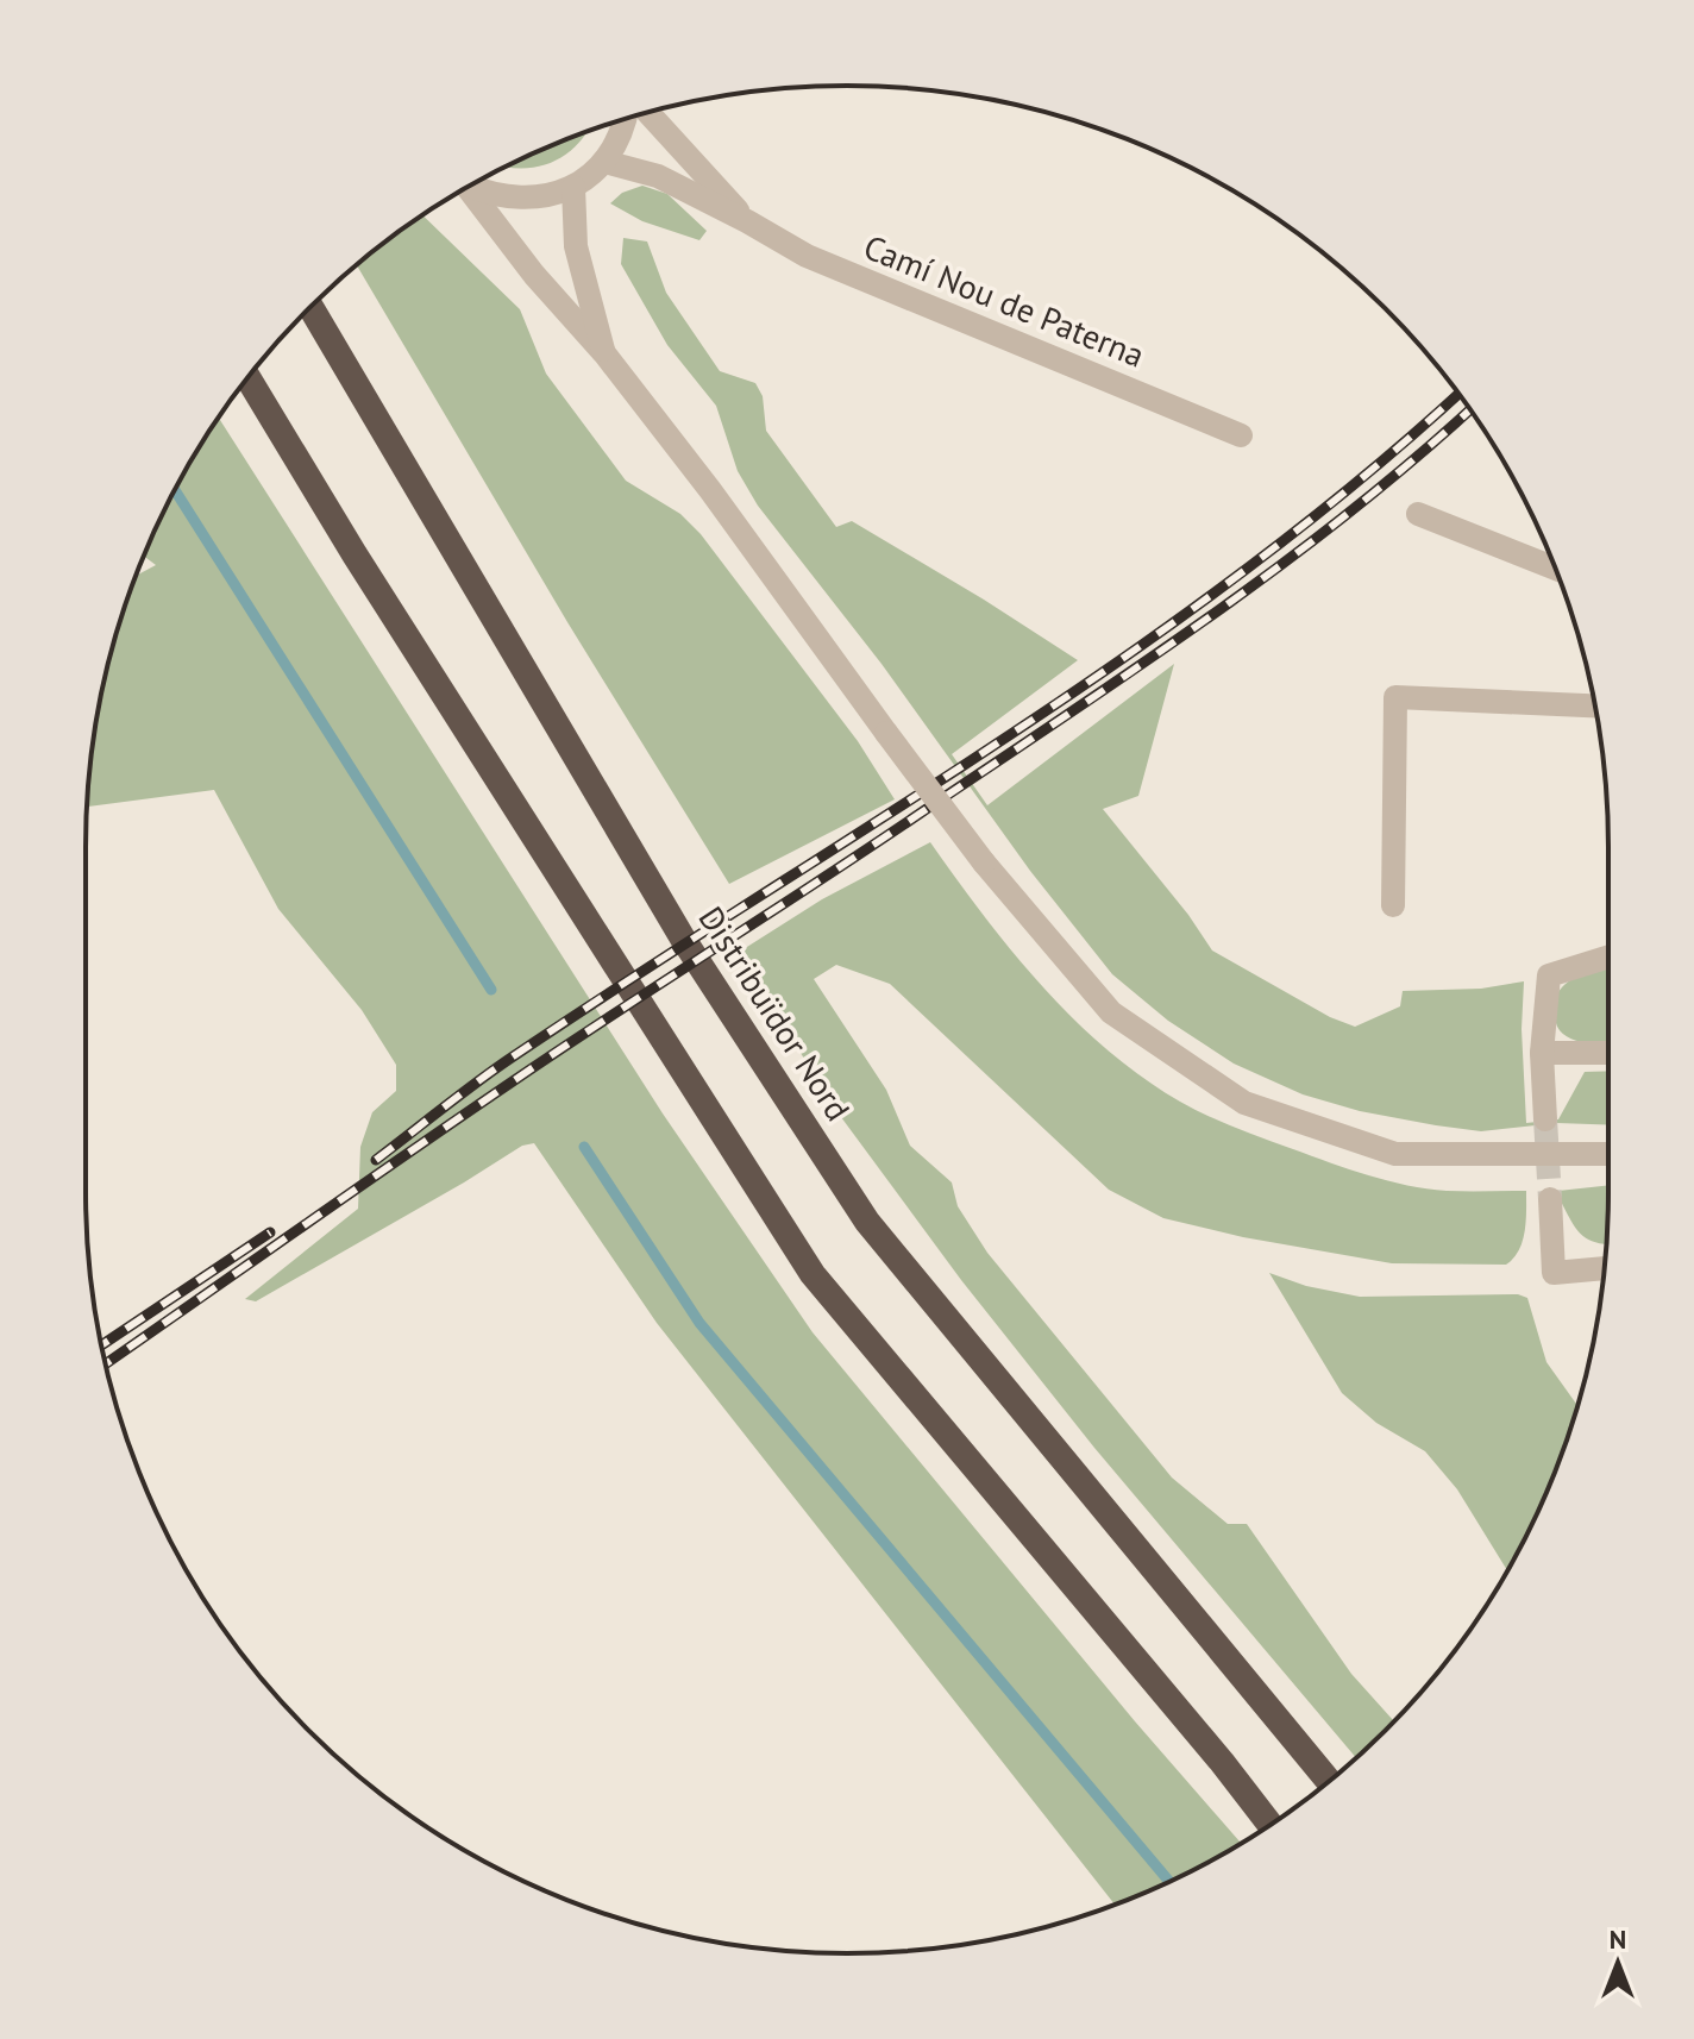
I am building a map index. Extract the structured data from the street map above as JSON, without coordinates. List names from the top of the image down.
{
  "streets": {
    "highway": ["Distribuïdor Nord"],
    "street": ["Camí Nou de Paterna"]
  },
  "north": "top"
}
